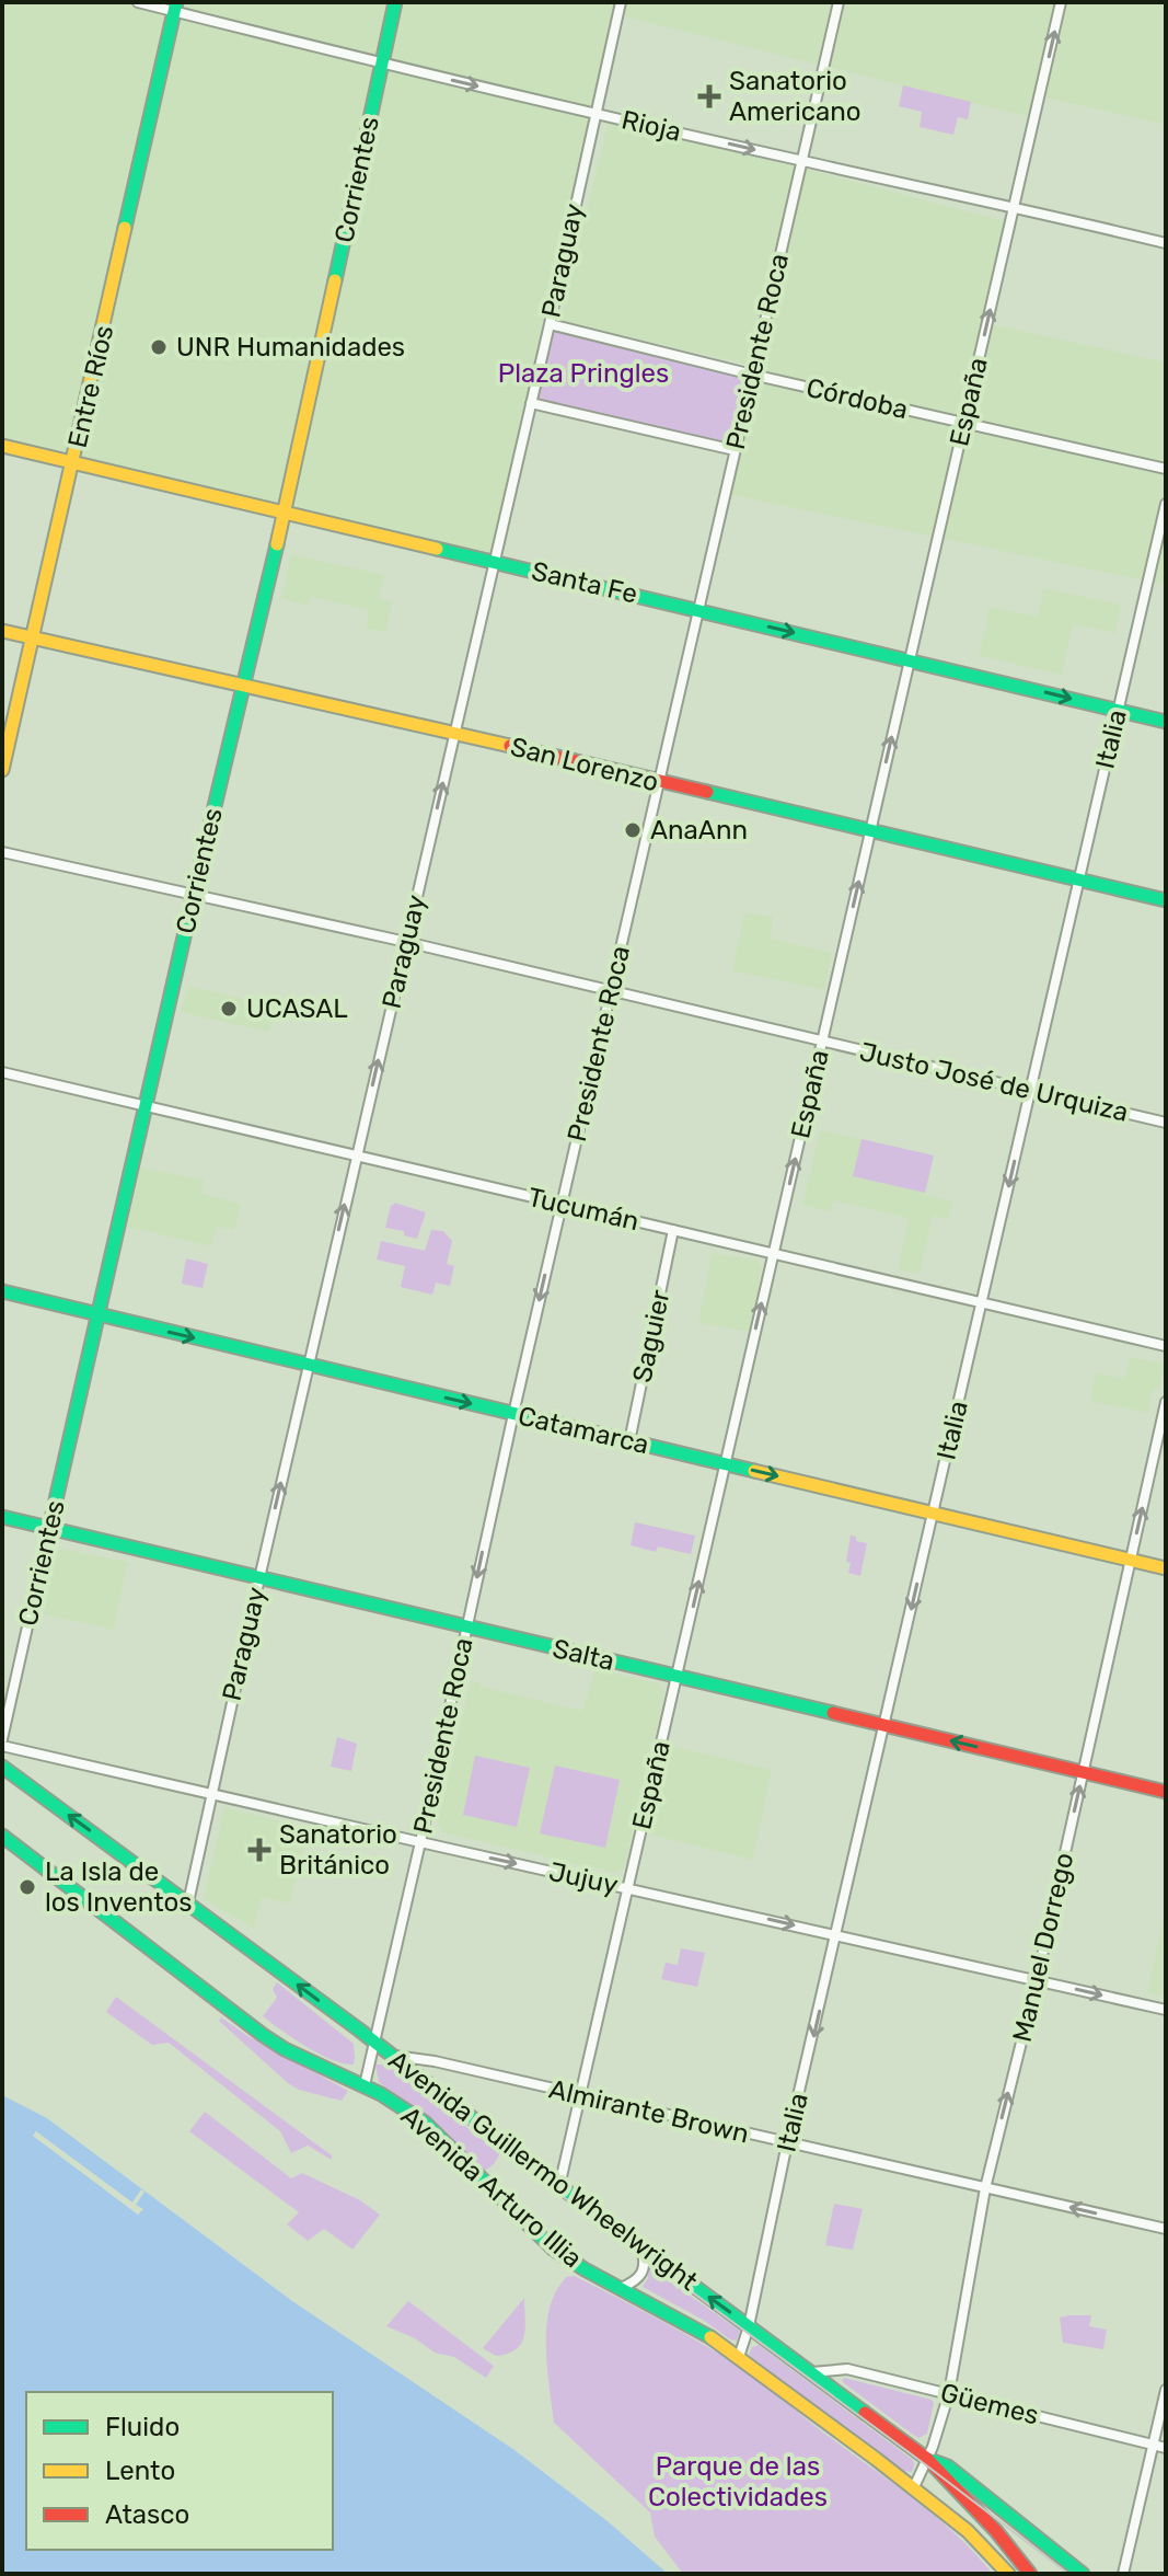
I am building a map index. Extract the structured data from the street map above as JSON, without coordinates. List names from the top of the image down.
{
  "streets": {
    "main road": [
      "Corrientes",
      "Entre Ríos",
      "Santa Fe",
      "San Lorenzo",
      "Catamarca",
      "Salta",
      "Avenida Guillermo Wheelwright",
      "Avenida Arturo Illia"
    ],
    "street": [
      "Rioja",
      "Paraguay",
      "Presidente Roca",
      "Córdoba",
      "España",
      "Italia",
      "Justo José de Urquiza",
      "Tucumán",
      "Saguier",
      "Jujuy",
      "Manuel Dorrego",
      "Almirante Brown",
      "Güemes"
    ]
  },
  "crossings": [
    ["Rioja", "Corrientes"],
    ["Rioja", "Paraguay"],
    ["Rioja", "Presidente Roca"],
    ["Rioja", "Entre Ríos"],
    ["Rioja", "España"],
    ["Corrientes", "Santa Fe"],
    ["Corrientes", "San Lorenzo"],
    ["Corrientes", "Justo José de Urquiza"],
    ["Corrientes", "Tucumán"],
    ["Corrientes", "Catamarca"],
    ["Corrientes", "Salta"],
    ["Corrientes", "Jujuy"],
    ["Paraguay", "Córdoba"],
    ["Paraguay", "Santa Fe"],
    ["Paraguay", "San Lorenzo"],
    ["Paraguay", "Justo José de Urquiza"],
    ["Paraguay", "Tucumán"],
    ["Paraguay", "Catamarca"],
    ["Paraguay", "Salta"],
    ["Paraguay", "Jujuy"],
    ["Paraguay", "Avenida Guillermo Wheelwright"],
    ["Presidente Roca", "Córdoba"],
    ["Presidente Roca", "Santa Fe"],
    ["Presidente Roca", "San Lorenzo"],
    ["Presidente Roca", "Justo José de Urquiza"],
    ["Presidente Roca", "Tucumán"],
    ["Presidente Roca", "Catamarca"],
    ["Presidente Roca", "Salta"],
    ["Presidente Roca", "Jujuy"],
    ["Presidente Roca", "Avenida Guillermo Wheelwright"],
    ["Presidente Roca", "Avenida Arturo Illia"],
    ["Entre Ríos", "Santa Fe"],
    ["Entre Ríos", "San Lorenzo"],
    ["Córdoba", "España"],
    ["España", "Santa Fe"],
    ["España", "San Lorenzo"],
    ["España", "Justo José de Urquiza"],
    ["España", "Tucumán"],
    ["España", "Catamarca"],
    ["España", "Salta"],
    ["España", "Jujuy"],
    ["España", "Almirante Brown"],
    ["España", "Avenida Guillermo Wheelwright"],
    ["Santa Fe", "Italia"],
    ["Italia", "San Lorenzo"],
    ["Italia", "Justo José de Urquiza"],
    ["Italia", "Tucumán"],
    ["Italia", "Catamarca"],
    ["Italia", "Salta"],
    ["Italia", "Jujuy"],
    ["Italia", "Almirante Brown"],
    ["Italia", "Avenida Guillermo Wheelwright"],
    ["Italia", "Avenida Arturo Illia"],
    ["Tucumán", "Saguier"],
    ["Saguier", "Catamarca"],
    ["Catamarca", "Manuel Dorrego"],
    ["Salta", "Manuel Dorrego"],
    ["Jujuy", "Manuel Dorrego"],
    ["Manuel Dorrego", "Almirante Brown"],
    ["Manuel Dorrego", "Avenida Guillermo Wheelwright"],
    ["Manuel Dorrego", "Avenida Arturo Illia"],
    ["Manuel Dorrego", "Güemes"],
    ["Almirante Brown", "Avenida Guillermo Wheelwright"],
    ["Avenida Guillermo Wheelwright", "Güemes"]
  ],
  "one_way": [
    "Rioja",
    "Paraguay",
    "España",
    "Santa Fe",
    "Catamarca",
    "Jujuy",
    "Manuel Dorrego",
    "Avenida Guillermo Wheelwright"
  ],
  "parks": ["Plaza Pringles", "Parque de las Colectividades"],
  "places": {
    "health": ["Sanatorio Americano", "Sanatorio Británico"],
    "other": [
      "UNR Humanidades",
      "AnaAnn",
      "UCASAL",
      "La Isla de los Inventos"
    ]
  },
  "legend": ["Fluido", "Lento", "Atasco"]
}
